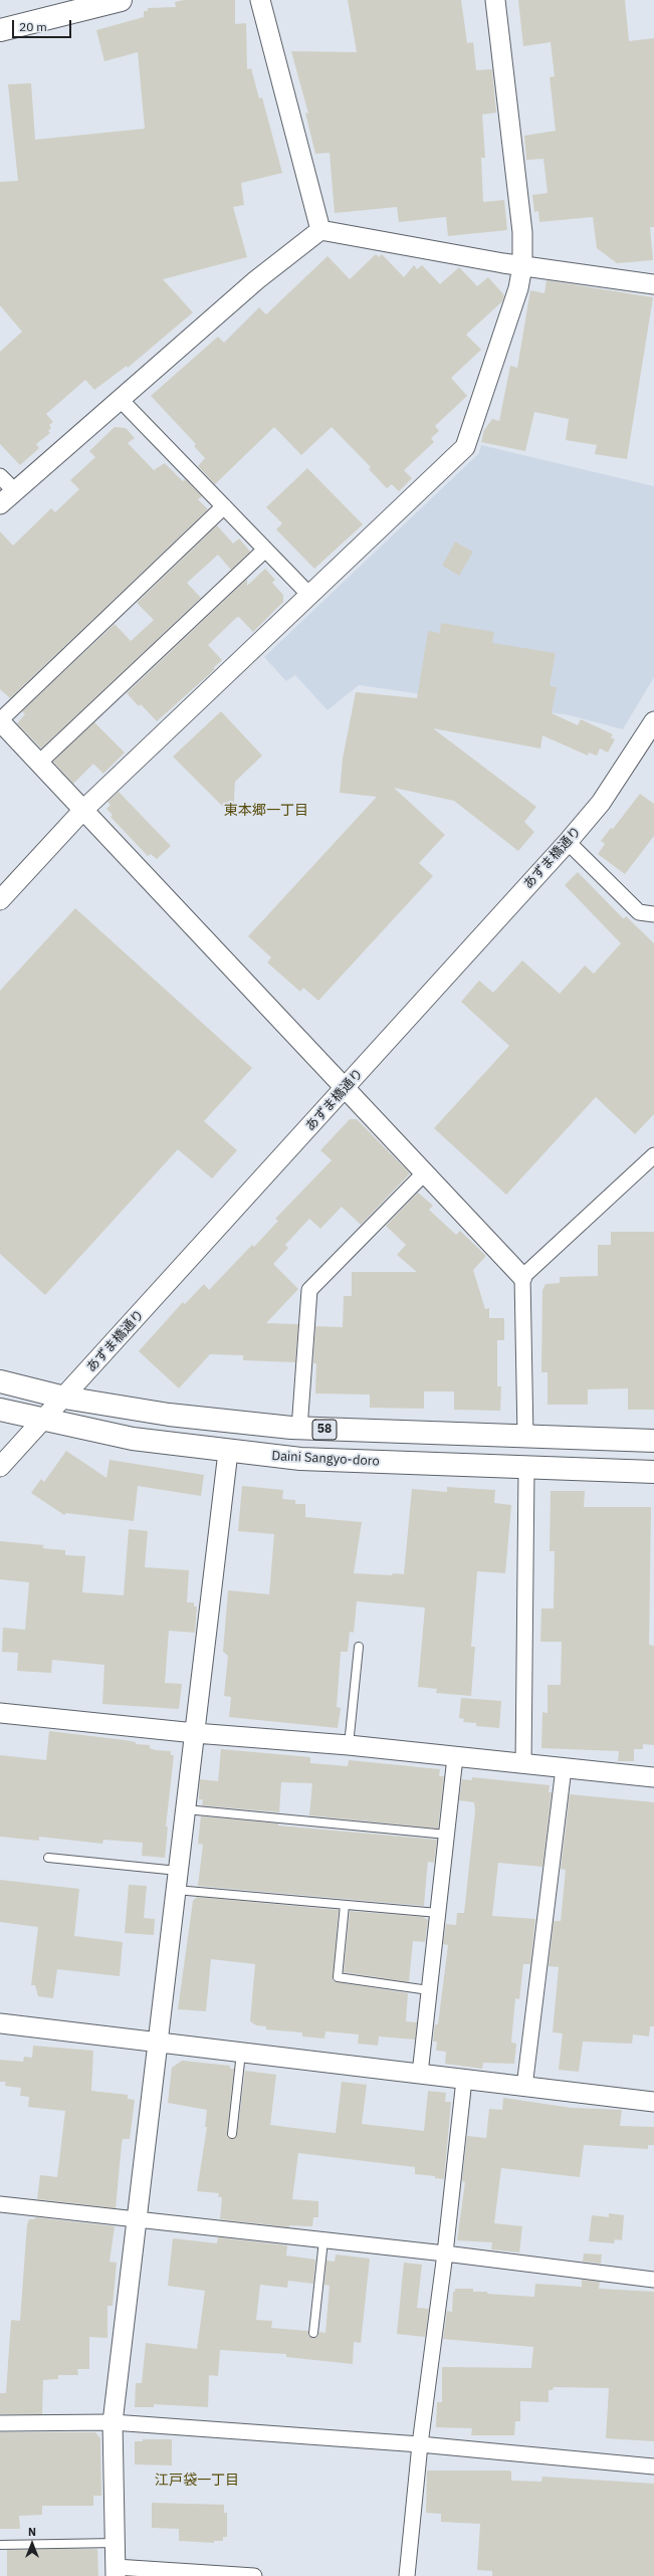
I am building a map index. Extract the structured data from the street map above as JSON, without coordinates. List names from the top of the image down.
{
  "streets": {
    "main road": ["58", "Daini Sangyo-doro"],
    "street": ["あずま橋通り"]
  },
  "crossings": [
    ["あずま橋通り", "58"],
    ["あずま橋通り", "Daini Sangyo-doro"]
  ],
  "districts": ["東本郷一丁目", "江戸袋一丁目"],
  "scale_bar": "20 m",
  "north": "top"
}
